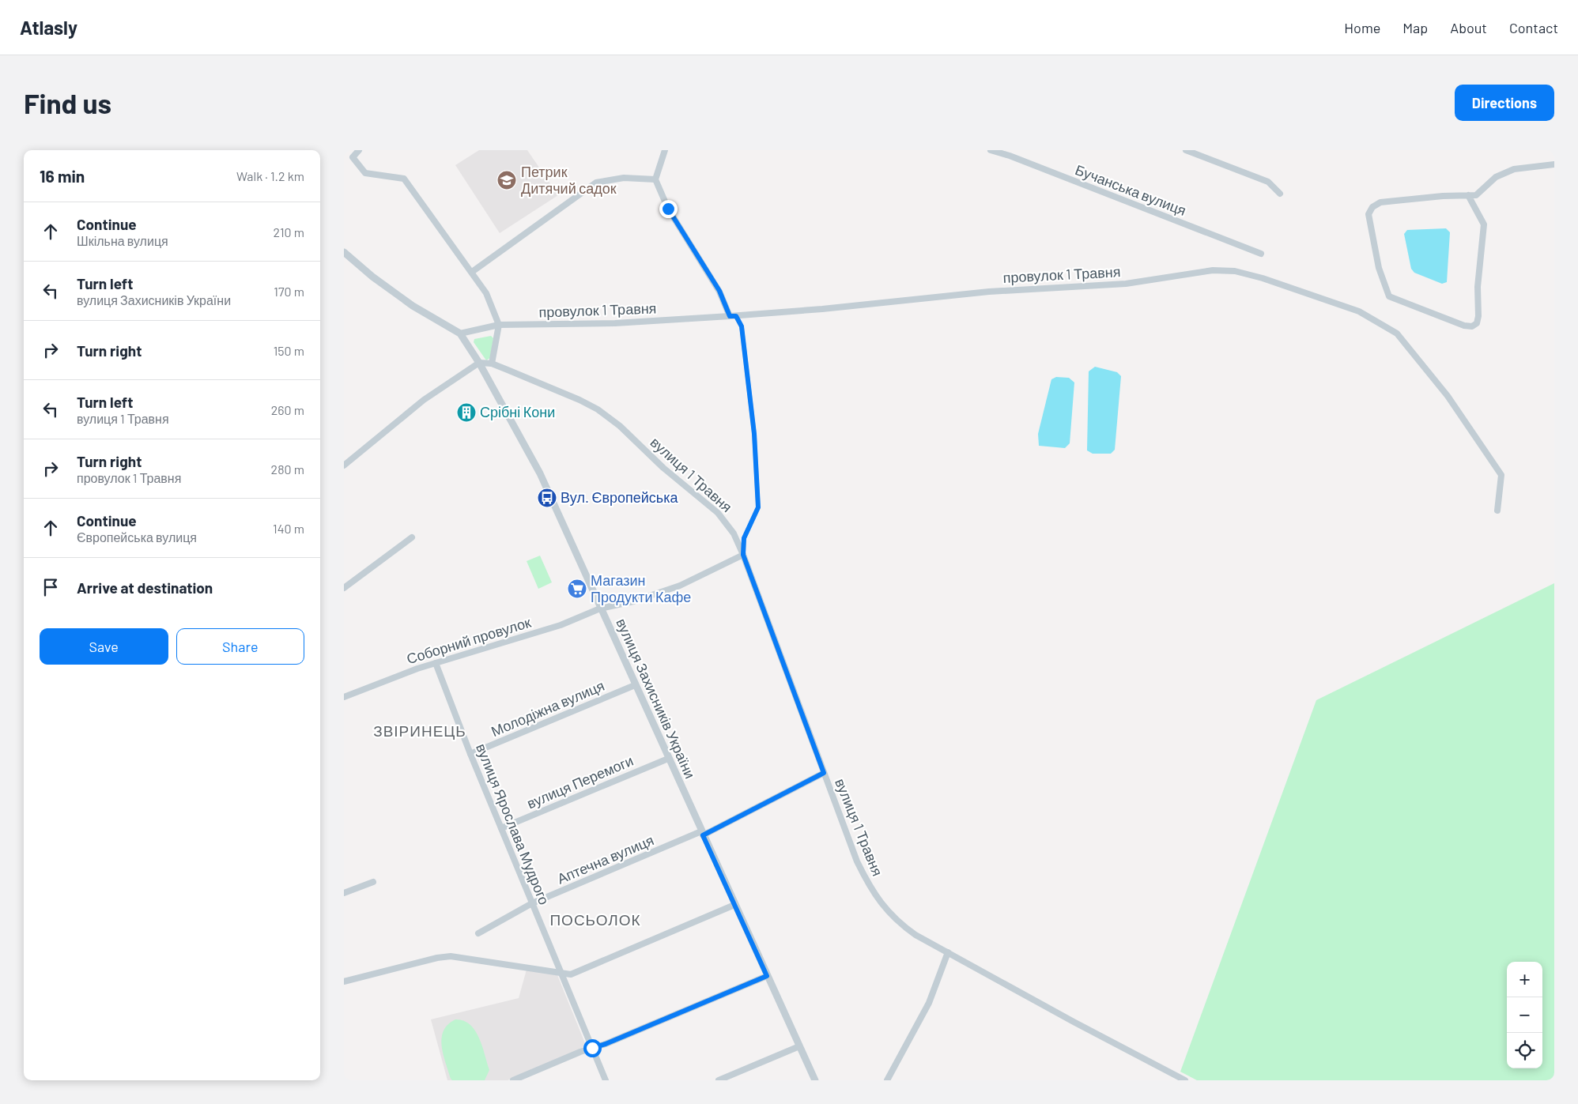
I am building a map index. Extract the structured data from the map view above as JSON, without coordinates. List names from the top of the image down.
{
  "streets": {
    "street": [
      "Бучанська вулиця",
      "провулок 1 Травня",
      "вулиця 1 Травня",
      "Соборний провулок",
      "вулиця Захисників України",
      "Молодіжна вулиця",
      "вулиця Перемоги",
      "вулиця Ярослава Мудрого",
      "Аптечна вулиця"
    ]
  },
  "crossings": [
    ["провулок 1 Травня", "вулиця Захисників України"],
    ["вулиця 1 Травня", "Соборний провулок"],
    ["вулиця 1 Травня", "вулиця Захисників України"],
    ["вулиця 1 Травня", "Аптечна вулиця"],
    ["Соборний провулок", "вулиця Захисників України"],
    ["Соборний провулок", "вулиця Ярослава Мудрого"],
    ["вулиця Захисників України", "Молодіжна вулиця"],
    ["вулиця Захисників України", "вулиця Перемоги"],
    ["вулиця Захисників України", "Аптечна вулиця"],
    ["Молодіжна вулиця", "вулиця Ярослава Мудрого"],
    ["вулиця Перемоги", "вулиця Ярослава Мудрого"],
    ["вулиця Ярослава Мудрого", "Аптечна вулиця"]
  ],
  "districts": ["ЗВІРИНЕЦЬ", "ПОСЬОЛОК"],
  "places": {
    "school or university": ["Петрик Дитячий садок"],
    "building": ["Срібні Кони"],
    "bus stop": ["Вул. Європейська"],
    "supermarket": ["Магазин Продукти Кафе"]
  },
  "page": {
    "header": "Atlasly",
    "nav": [
      "Home",
      "Map",
      "About",
      "Contact"
    ],
    "buttons": [
      "Directions",
      ["Save", "Share"]
    ],
    "title": "Find us",
    "heading": ["16 min", "Walk · 1.2 km"],
    "list": [
      ["Continue", "Шкільна вулиця", "210 m"],
      ["Turn left", "вулиця Захисників України", "170 m"],
      ["Turn right", "150 m"],
      ["Turn left", "вулиця 1 Травня", "260 m"],
      ["Turn right", "провулок 1 Травня", "280 m"],
      ["Continue", "Європейська вулиця", "140 m"],
      "Arrive at destination"
    ],
    "map_buttons": ["+", "−"]
  }
}
